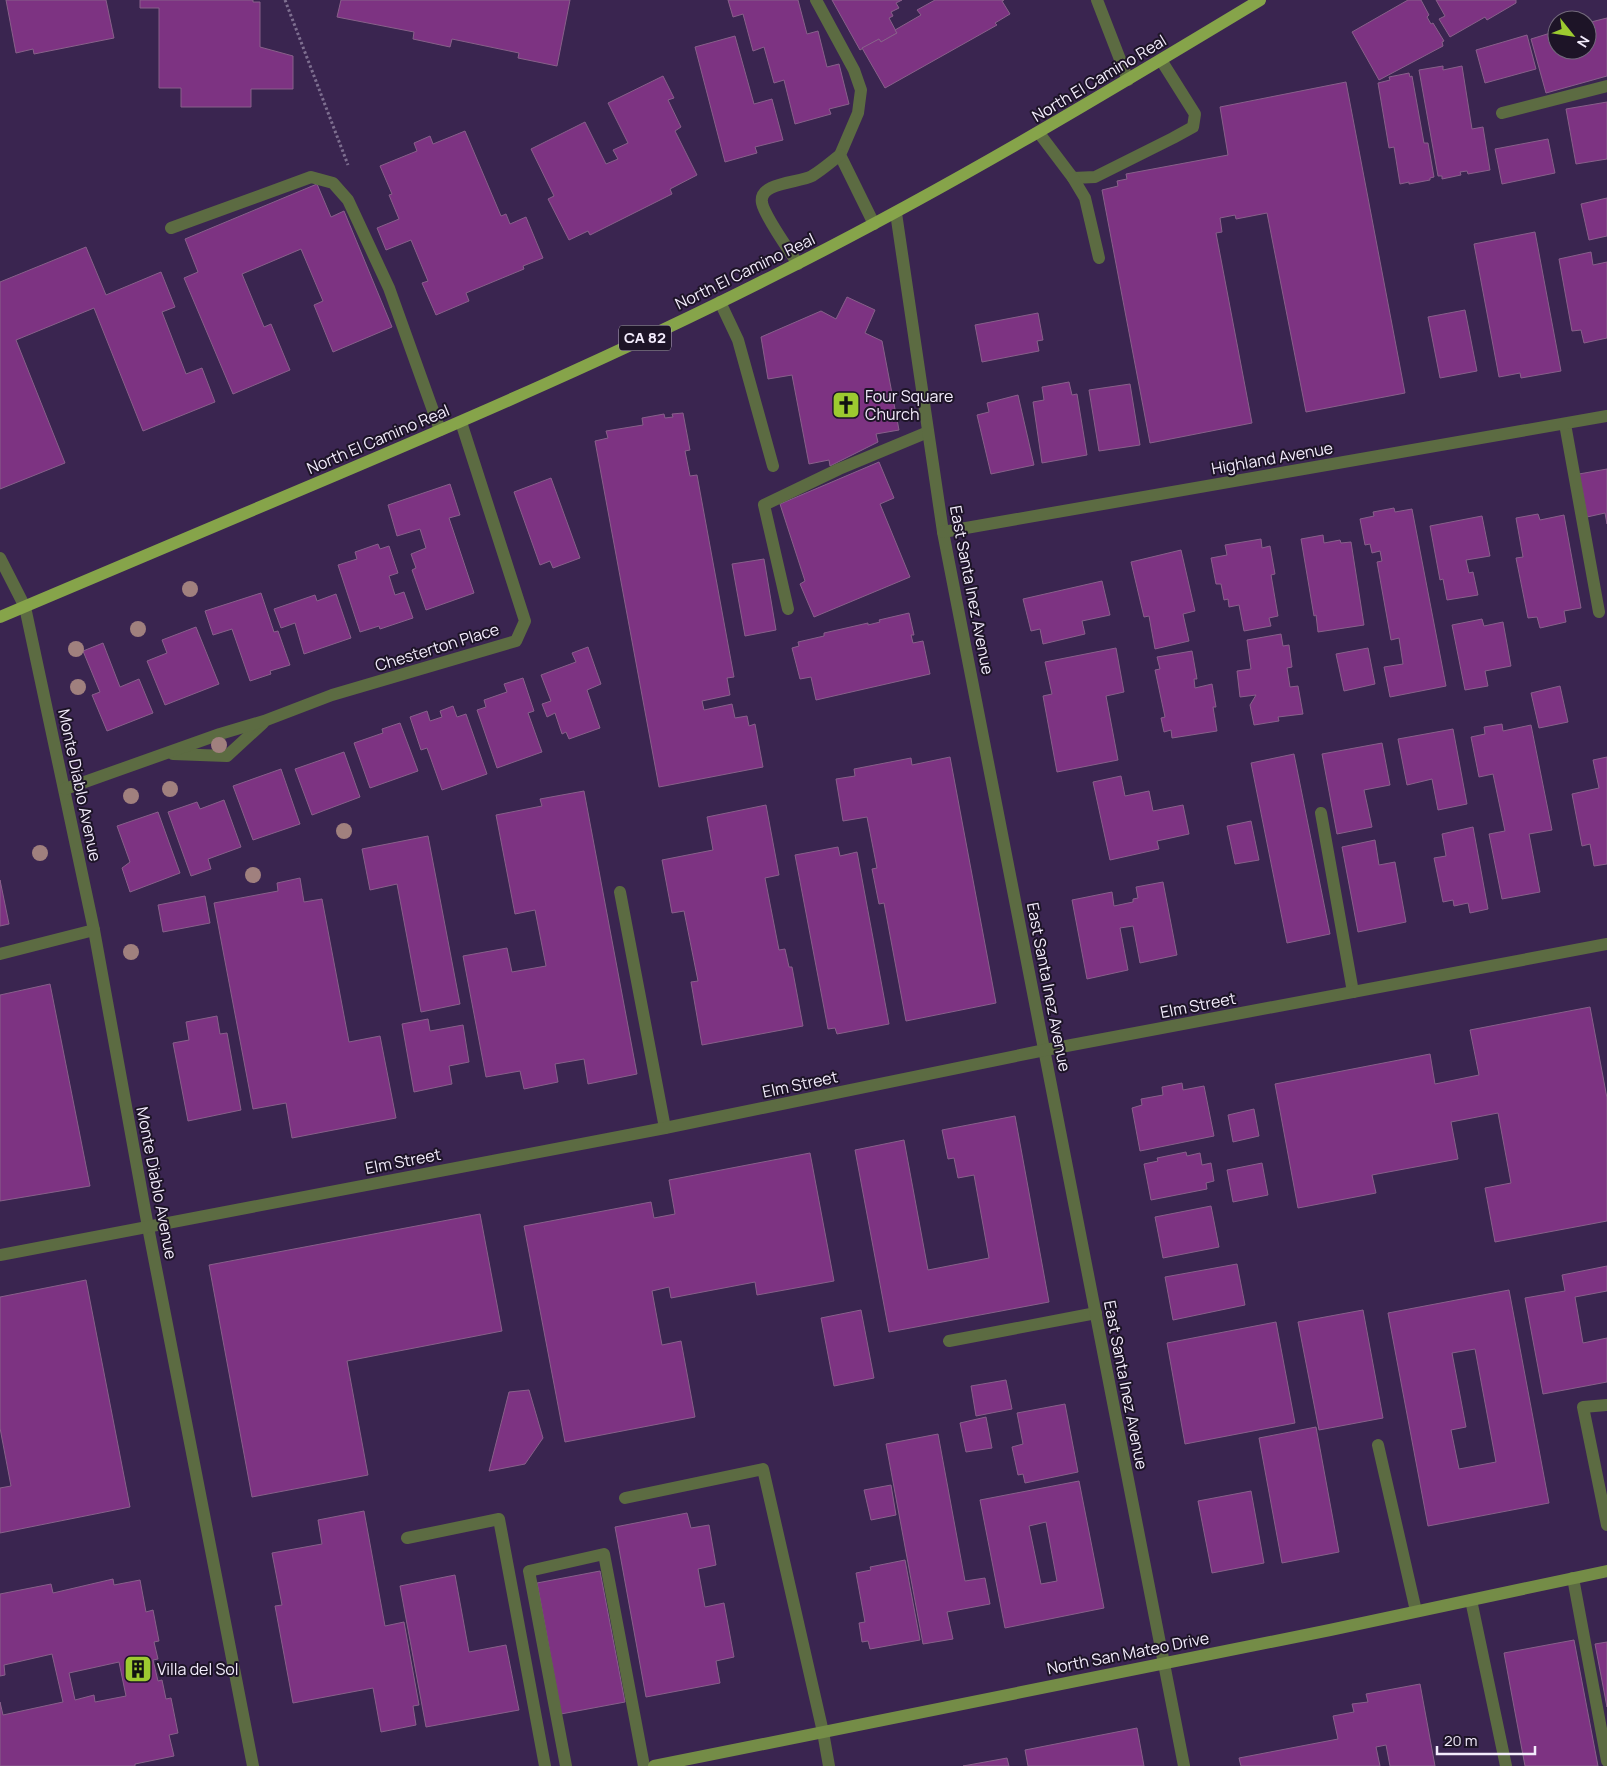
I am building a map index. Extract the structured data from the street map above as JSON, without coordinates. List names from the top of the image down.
{
  "streets": {
    "main road": ["North El Camino Real", "CA 82", "North San Mateo Drive"],
    "street": [
      "Highland Avenue",
      "East Santa Inez Avenue",
      "Chesterton Place",
      "Monte Diablo Avenue",
      "Elm Street"
    ]
  },
  "crossings": [
    ["North El Camino Real", "East Santa Inez Avenue"],
    ["North El Camino Real", "Chesterton Place"],
    ["North El Camino Real", "Monte Diablo Avenue"],
    ["Highland Avenue", "East Santa Inez Avenue"],
    ["East Santa Inez Avenue", "Elm Street"],
    ["East Santa Inez Avenue", "North San Mateo Drive"],
    ["Chesterton Place", "Monte Diablo Avenue"],
    ["Monte Diablo Avenue", "Elm Street"]
  ],
  "places": {
    "church": ["Four Square Church"],
    "building": ["Villa del Sol"]
  },
  "scale_bar": "20 m",
  "north": "bottom right"
}
